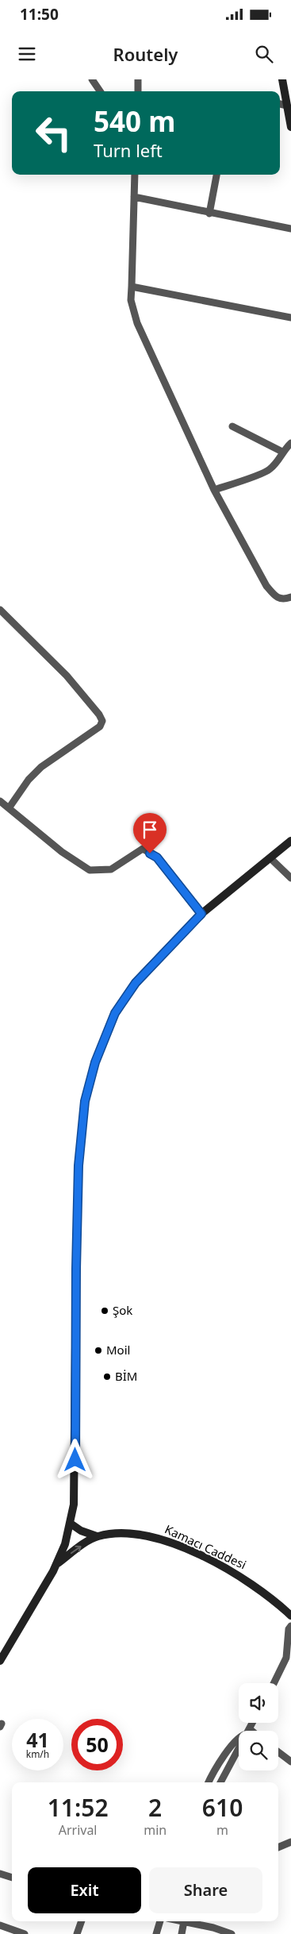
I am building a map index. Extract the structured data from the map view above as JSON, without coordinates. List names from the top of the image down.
{
  "streets": {
    "main road": ["Kamacı Caddesi"]
  },
  "places": ["Şok", "Moil", "BİM"],
  "page": {
    "status": "11:50",
    "header": "Routely",
    "turn": ["540 m", "Turn left"],
    "speed": "41 km/h",
    "limit": "50",
    "eta": [
      "11:52",
      "Arrival",
      "2",
      "min",
      "610",
      "m"
    ],
    "buttons": ["Exit", "Share"]
  }
}
